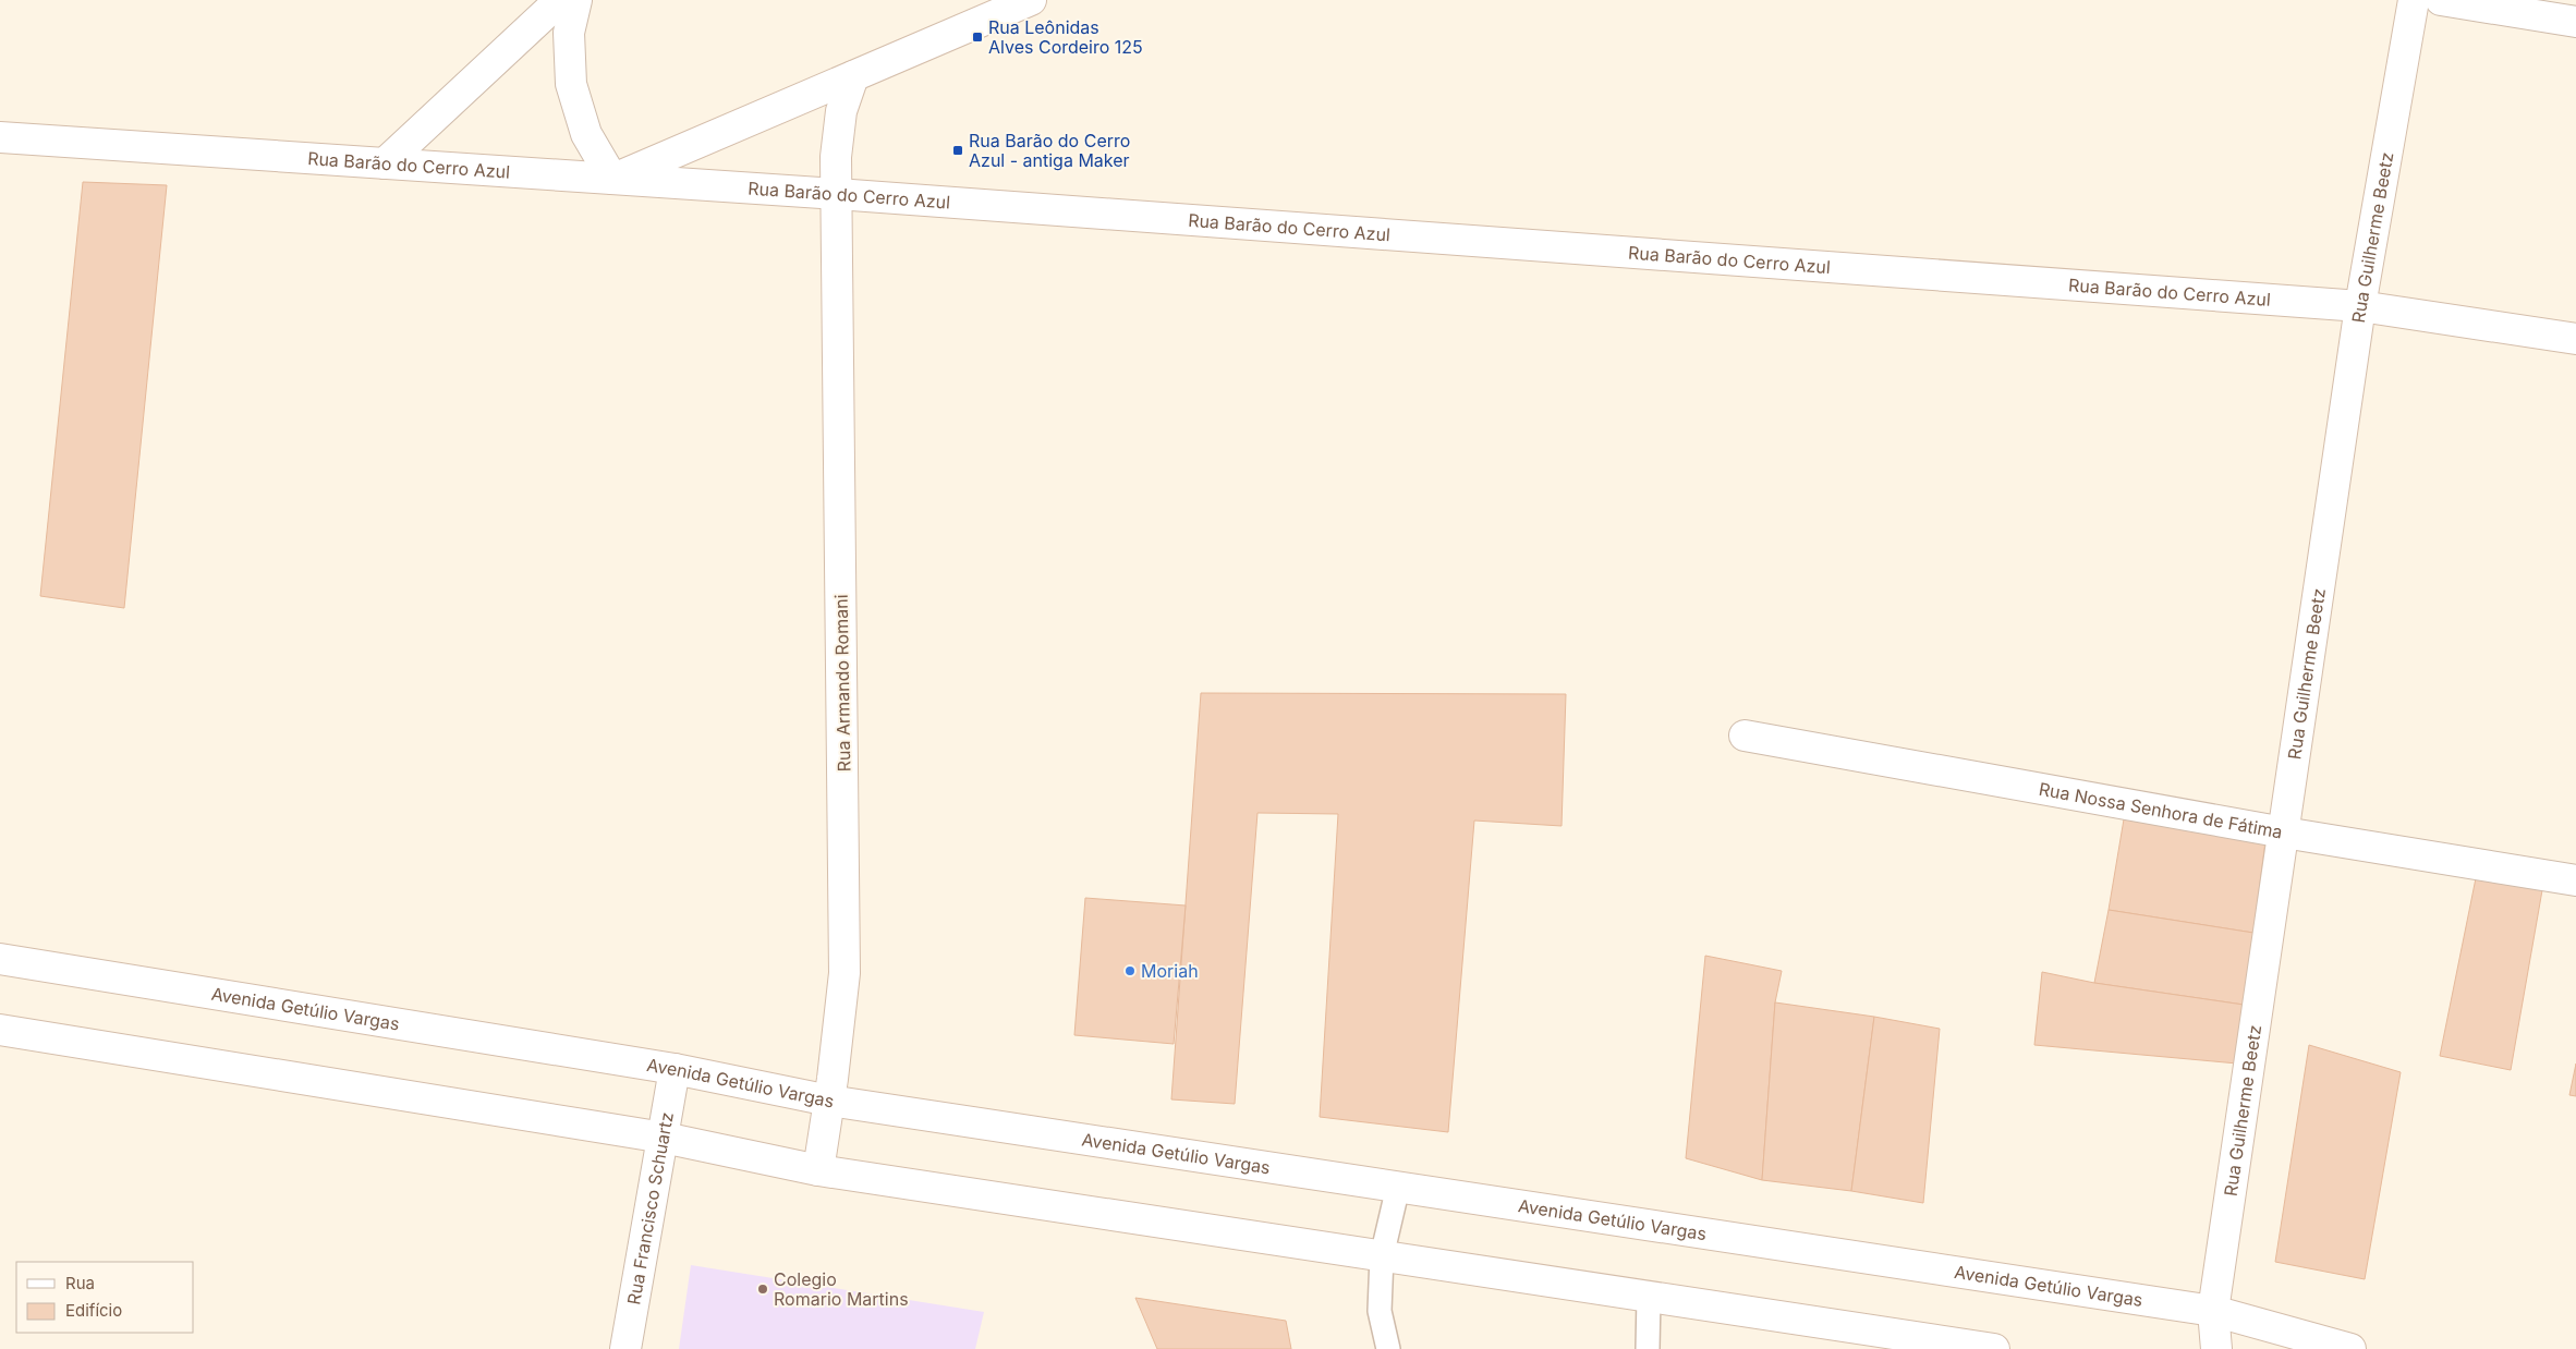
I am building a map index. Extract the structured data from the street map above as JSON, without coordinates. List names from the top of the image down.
{
  "streets": {
    "main road": [
      "Rua Barão do Cerro Azul",
      "Rua Guilherme Beetz",
      "Rua Armando Romani",
      "Rua Nossa Senhora de Fátima",
      "Avenida Getúlio Vargas",
      "Rua Francisco Schuartz"
    ]
  },
  "crossings": [
    ["Rua Barão do Cerro Azul", "Rua Guilherme Beetz"],
    ["Rua Barão do Cerro Azul", "Rua Armando Romani"],
    ["Rua Guilherme Beetz", "Rua Nossa Senhora de Fátima"],
    ["Rua Guilherme Beetz", "Avenida Getúlio Vargas"],
    ["Rua Armando Romani", "Avenida Getúlio Vargas"],
    ["Avenida Getúlio Vargas", "Rua Francisco Schuartz"]
  ],
  "places": {
    "transit": ["Rua Leônidas Alves Cordeiro 125", "Rua Barão do Cerro Azul - antiga Maker"],
    "other": ["Moriah", "Colegio Romario Martins"]
  },
  "legend": ["Rua", "Edifício"]
}
